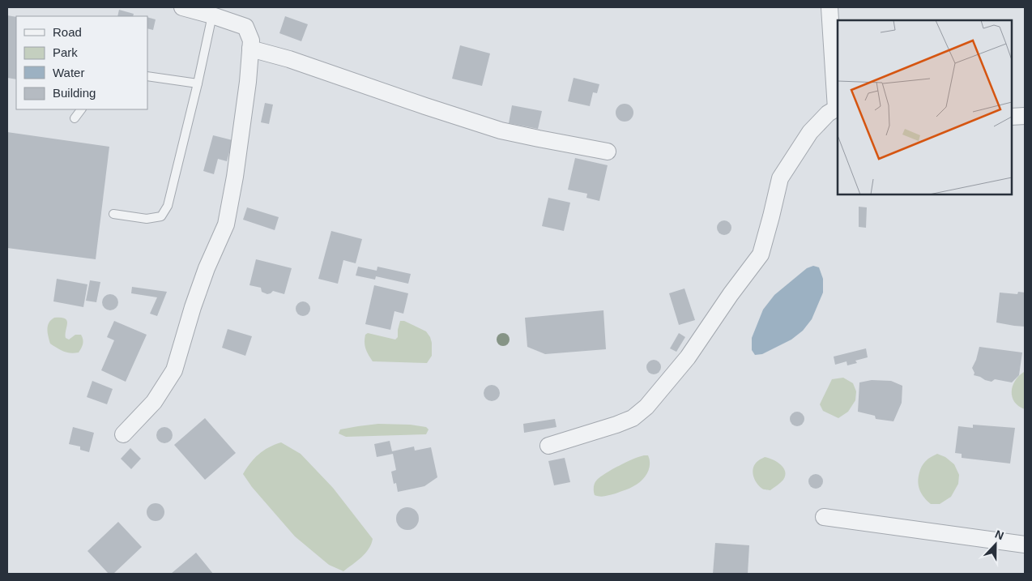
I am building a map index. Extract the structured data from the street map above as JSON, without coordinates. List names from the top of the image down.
{
  "legend": [
    "Road",
    "Park",
    "Water",
    "Building"
  ],
  "north": "top"
}
